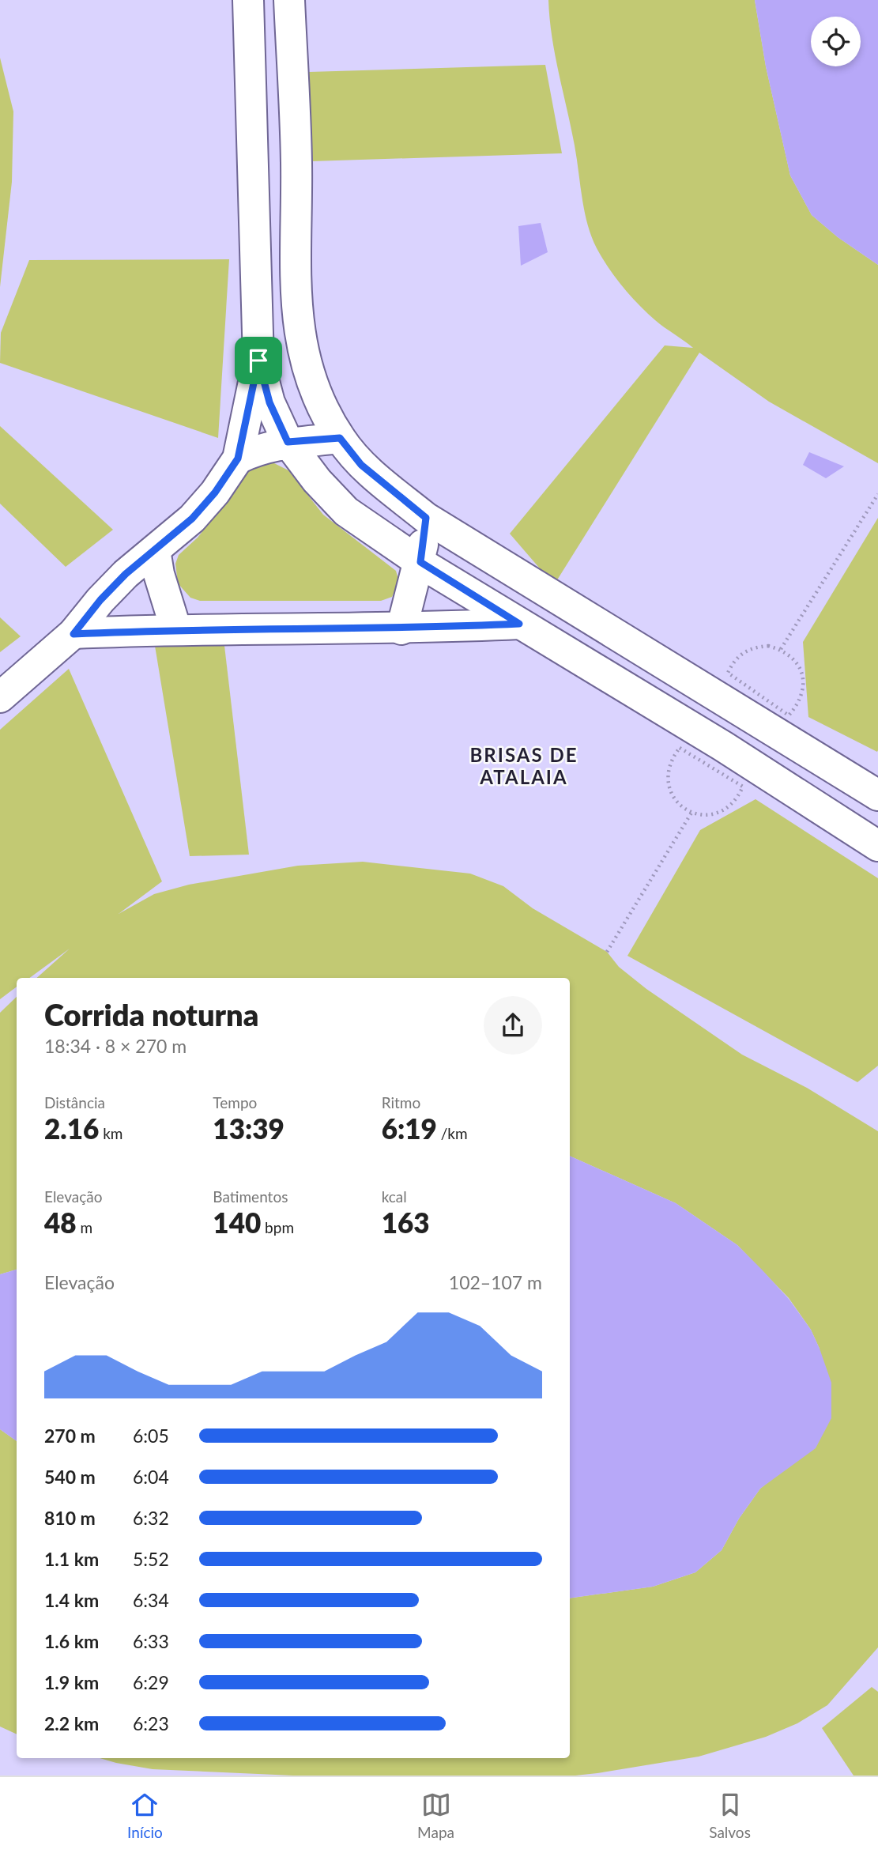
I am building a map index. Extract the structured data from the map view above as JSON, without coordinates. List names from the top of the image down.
{
  "districts": ["BRISAS DE ATALAIA"],
  "page": {
    "heading": ["Corrida noturna", "18:34 · 8 × 270 m"],
    "stats": [
      ["Distância", "2.16 km"],
      ["Tempo", "13:39"],
      ["Ritmo", "6:19 /km"],
      ["Elevação", "48 m"],
      ["Batimentos", "140 bpm"],
      ["kcal", "163"]
    ],
    "chart": ["Elevação", "102–107 m"],
    "list": [
      {
        "name": "270 m",
        "note": "6:05"
      },
      {
        "name": "540 m",
        "note": "6:04"
      },
      {
        "name": "810 m",
        "note": "6:32"
      },
      {
        "name": "1.1 km",
        "note": "5:52"
      },
      {
        "name": "1.4 km",
        "note": "6:34"
      },
      {
        "name": "1.6 km",
        "note": "6:33"
      },
      {
        "name": "1.9 km",
        "note": "6:29"
      },
      {
        "name": "2.2 km",
        "note": "6:23"
      }
    ],
    "tabs": ["Início", "Mapa", "Salvos"]
  }
}
